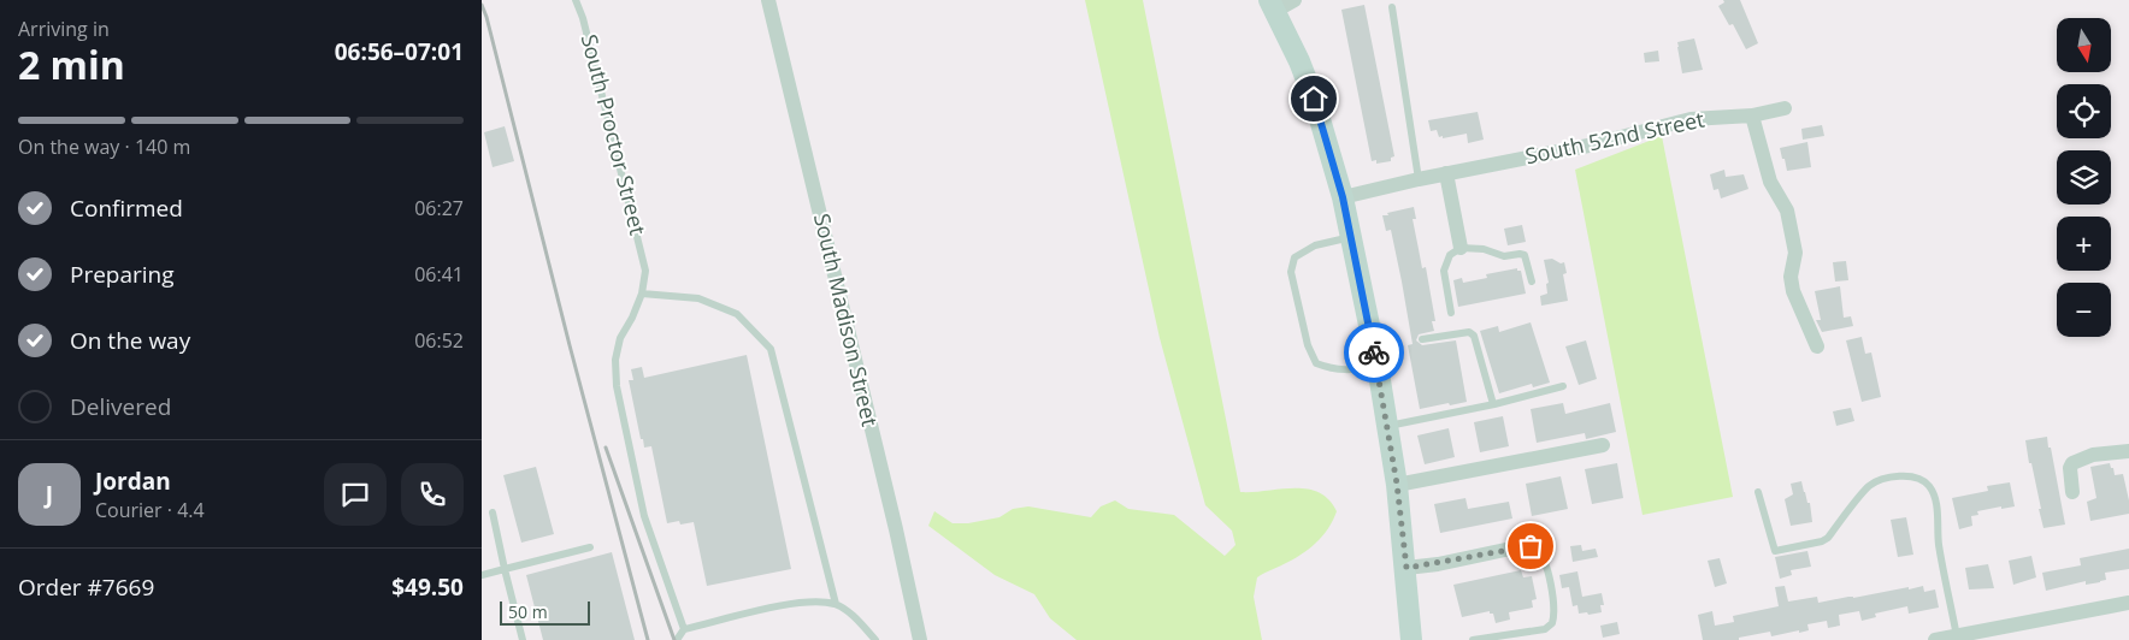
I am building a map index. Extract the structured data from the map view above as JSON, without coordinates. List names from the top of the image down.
{
  "streets": {
    "street": ["South 52nd Street", "South Madison Street"],
    "lane": ["South Proctor Street"]
  },
  "scale_bar": "50 m",
  "north": "bottom",
  "page": {
    "heading": ["2 min", "Arriving in", "06:56–07:01"],
    "panel": [
      "Jordan",
      "Courier · 4.4",
      "Order #7669",
      "$49.50"
    ],
    "map_buttons": ["+", "−"],
    "bar": "On the way · 140 m",
    "list": [
      ["Confirmed", "06:27"],
      ["Preparing", "06:41"],
      ["On the way", "06:52"],
      "Delivered"
    ],
    "round": "J",
    "scale": "50 m"
  }
}
